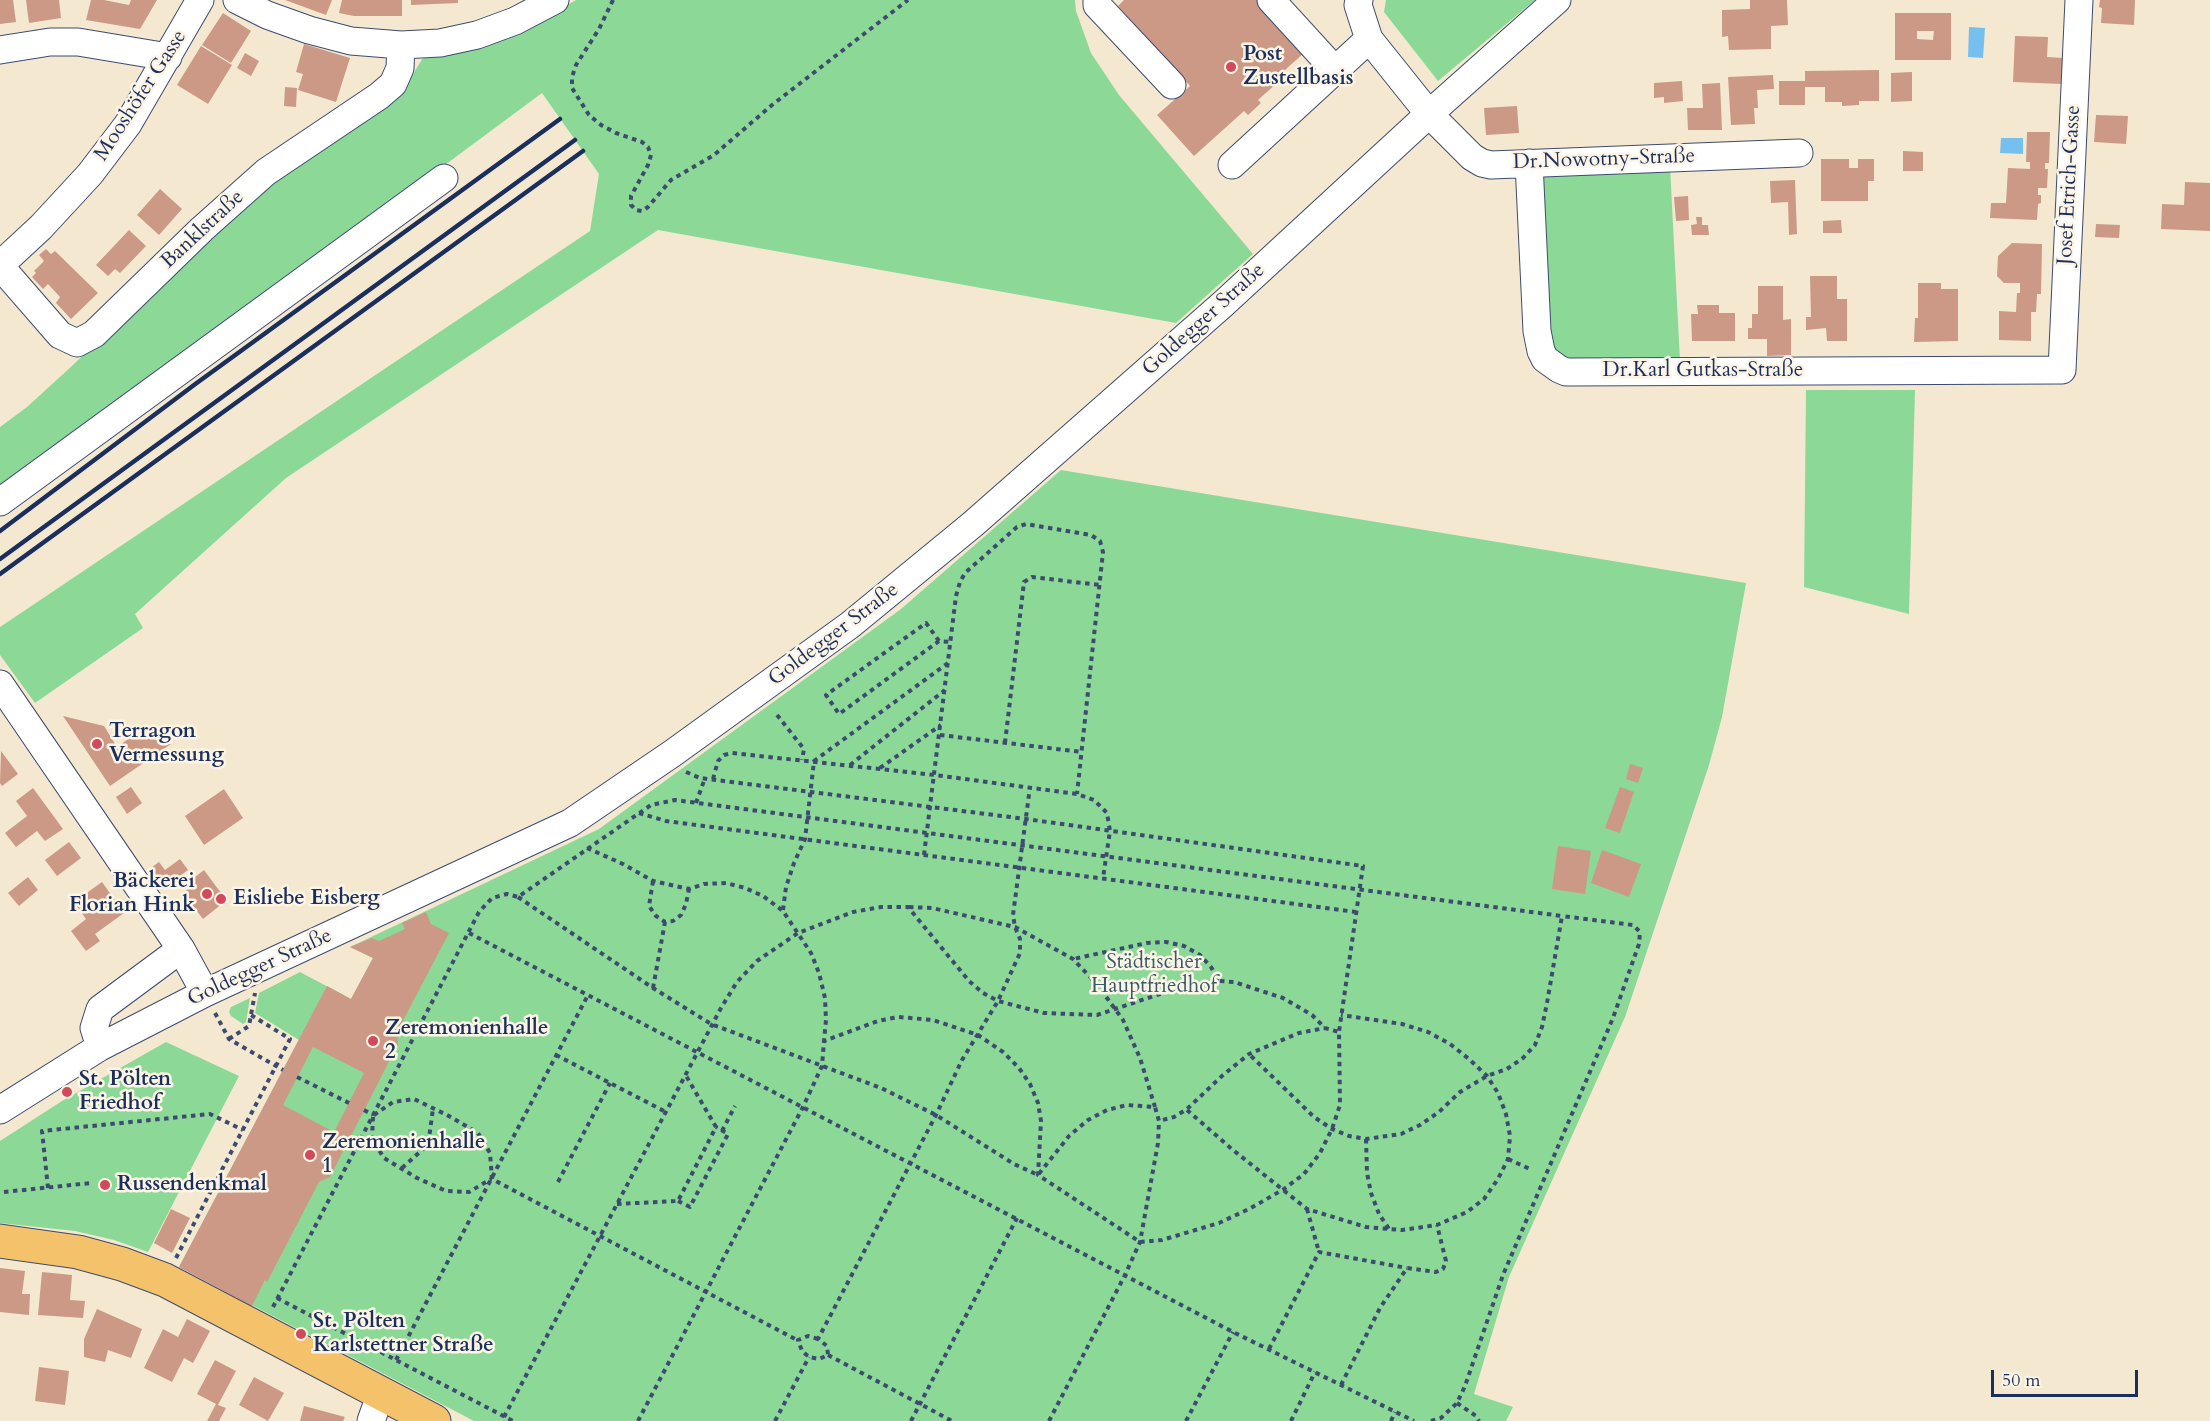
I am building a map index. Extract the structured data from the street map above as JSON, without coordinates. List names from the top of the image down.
{
  "streets": {
    "street": [
      "Mooshöfer Gasse",
      "Dr.Nowotny-Straße",
      "Josef Etrich-Gasse",
      "Banklstraße",
      "Goldegger Straße",
      "Dr.Karl Gutkas-Straße"
    ]
  },
  "crossings": [
    ["Mooshöfer Gasse", "Banklstraße"],
    ["Dr.Nowotny-Straße", "Goldegger Straße"],
    ["Dr.Nowotny-Straße", "Dr.Karl Gutkas-Straße"],
    ["Josef Etrich-Gasse", "Dr.Karl Gutkas-Straße"]
  ],
  "parks": ["Städtischer Hauptfriedhof"],
  "places": [
    "Post Zustellbasis",
    "Terragon Vermessung",
    "Bäckerei Florian Hink",
    "Eisliebe Eisberg",
    "Zeremonienhalle 2",
    "St. Pölten Friedhof",
    "Zeremonienhalle 1",
    "Russendenkmal",
    "St. Pölten Karlstettner Straße"
  ],
  "scale_bar": "50 m"
}
